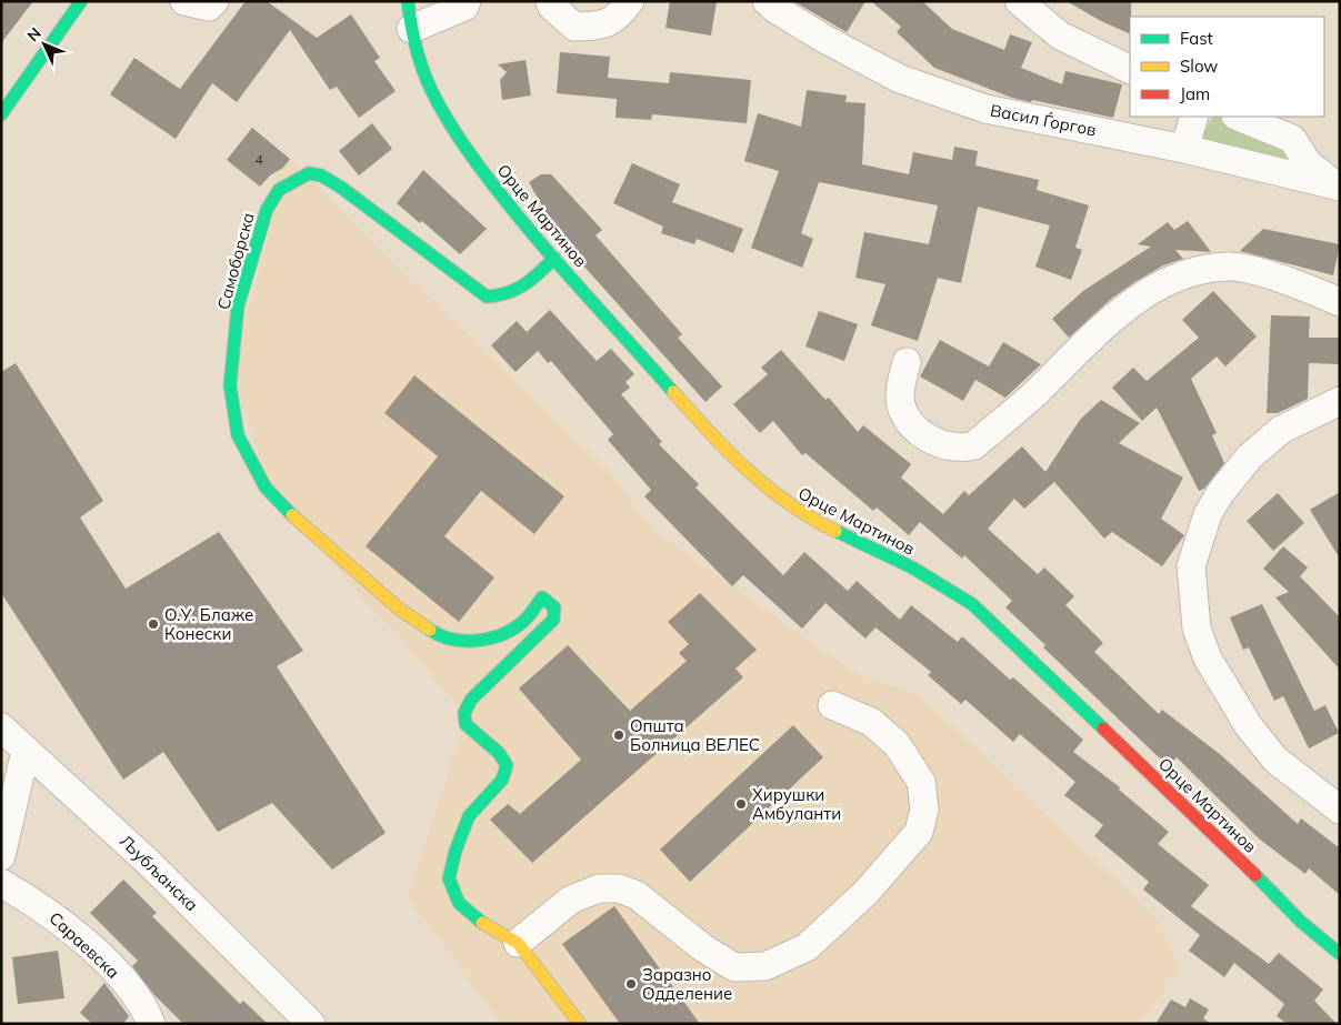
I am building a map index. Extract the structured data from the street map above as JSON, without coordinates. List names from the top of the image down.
{
  "streets": {
    "street": [
      "Васил Ѓоргов",
      "Орце Мартинов",
      "Самоборска",
      "Љубљанска",
      "Сараевска"
    ]
  },
  "crossings": [
    ["Орце Мартинов", "Самоборска"]
  ],
  "places": [
    "О.У. Блаже Конески",
    "Општа Болница ВЕЛЕС",
    "Хирушки Амбуланти",
    "Заразно Одделение"
  ],
  "house_numbers": ["4"],
  "legend": ["Fast", "Slow", "Jam"],
  "north": "top left"
}
